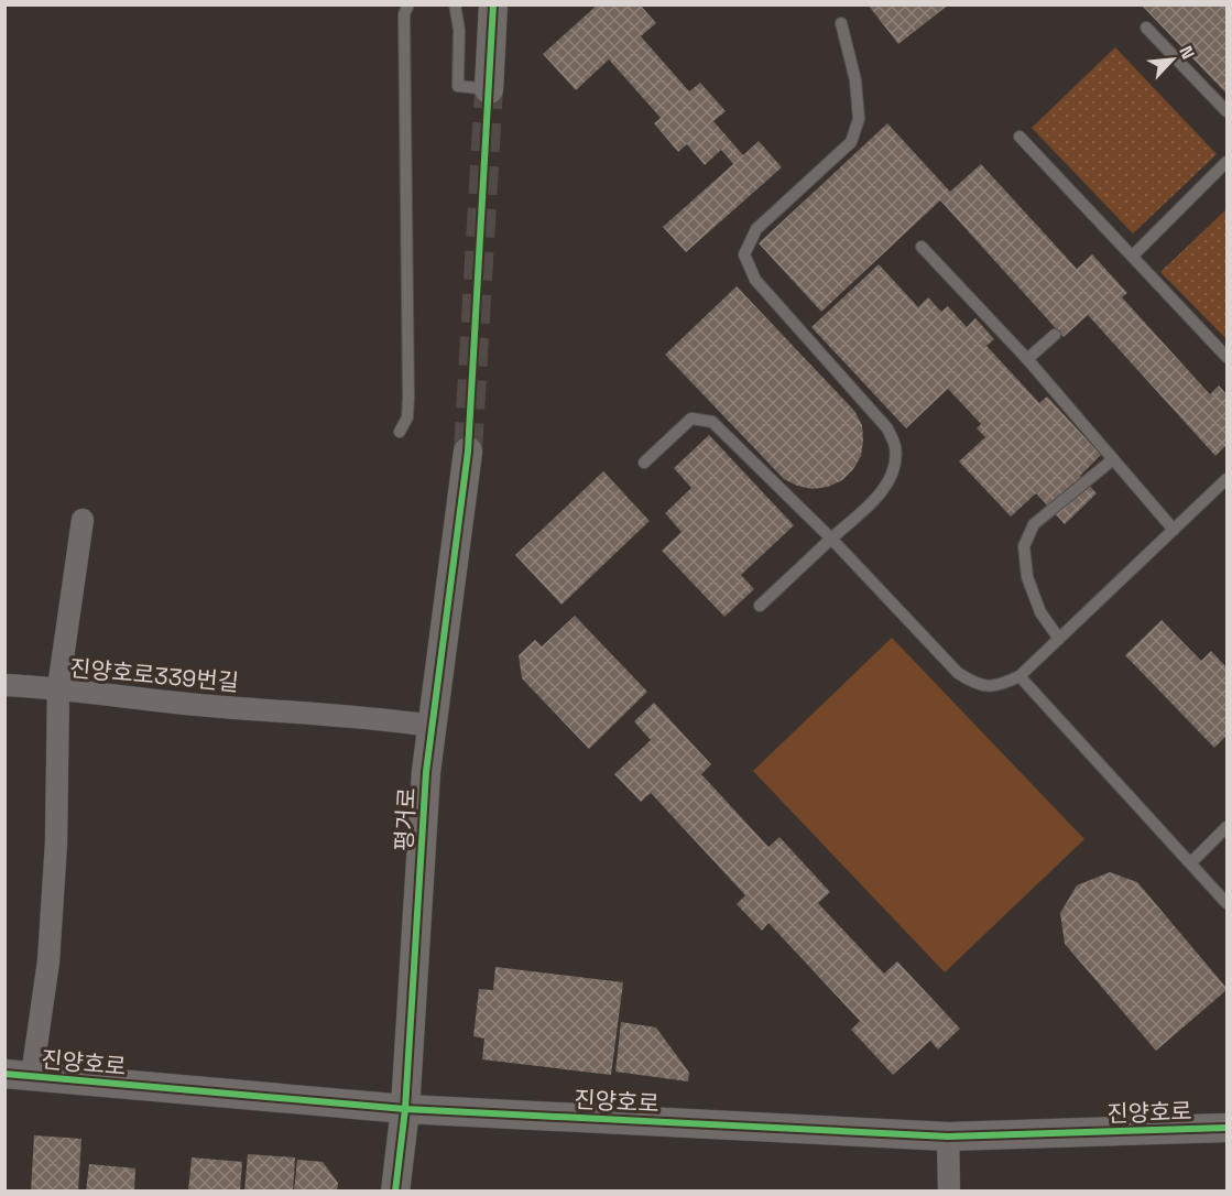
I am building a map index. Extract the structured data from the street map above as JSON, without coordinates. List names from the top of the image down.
{
  "streets": {
    "street": ["진양호로339번길", "평거로", "진양호로"]
  },
  "crossings": [
    ["진양호로339번길", "평거로"],
    ["진양호로339번길", "진양호로"],
    ["평거로", "진양호로"]
  ],
  "north": "top right"
}
